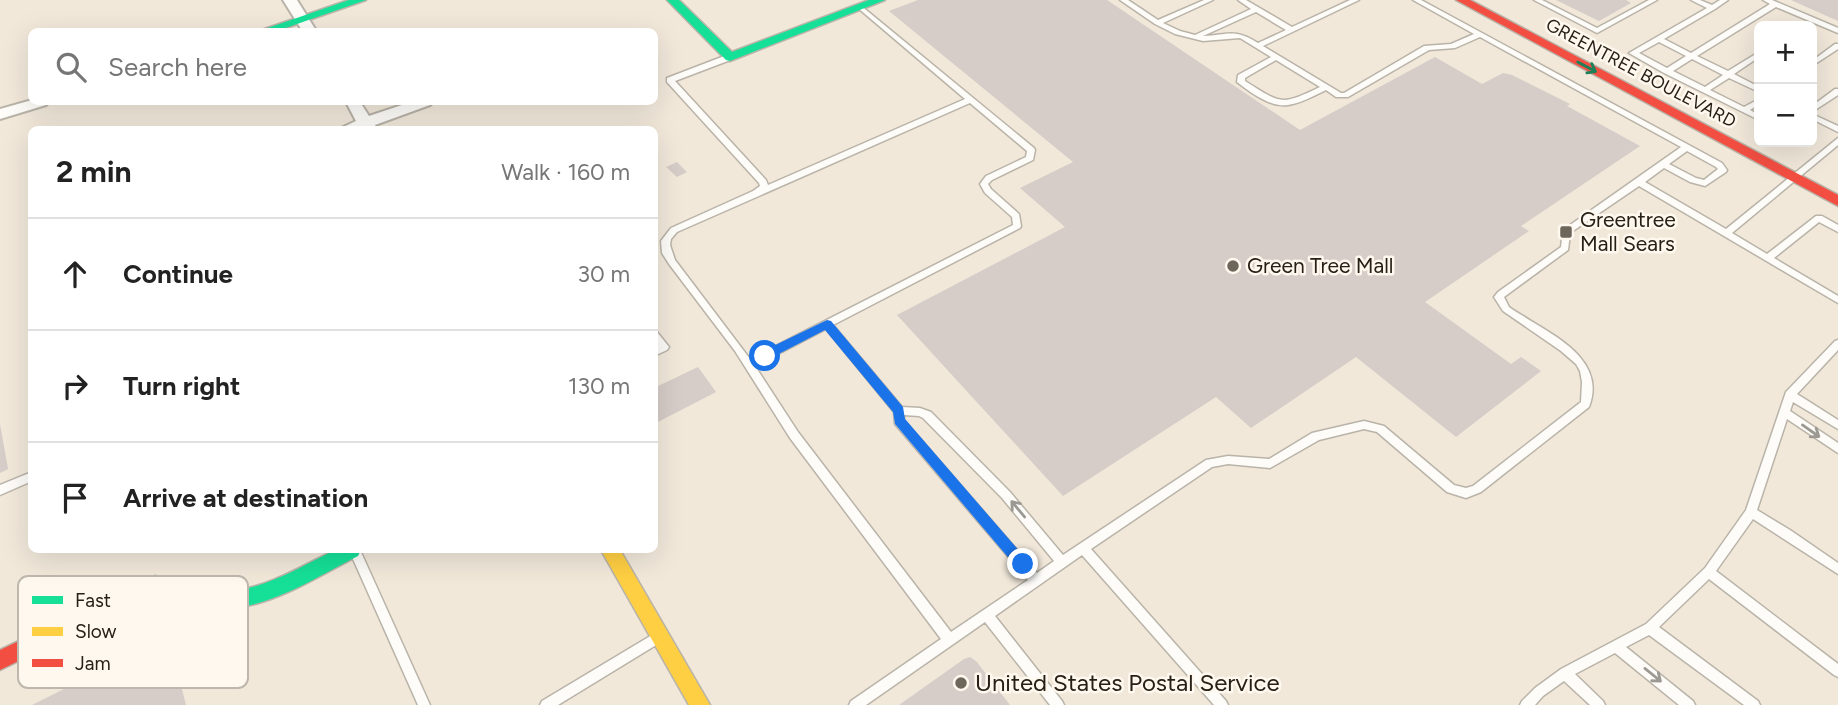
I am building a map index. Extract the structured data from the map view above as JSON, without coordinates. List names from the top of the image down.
{
  "streets": {
    "street": ["GREENTREE BOULEVARD"]
  },
  "places": {
    "transit": ["Greentree Mall Sears"],
    "other": ["Green Tree Mall", "United States Postal Service"]
  },
  "legend": ["Fast", "Slow", "Jam"],
  "page": {
    "map_buttons": ["+", "−"],
    "search": "Search here",
    "heading": ["2 min", "Walk · 160 m"],
    "list": [
      ["Continue", "30 m"],
      ["Turn right", "130 m"],
      "Arrive at destination"
    ]
  }
}
